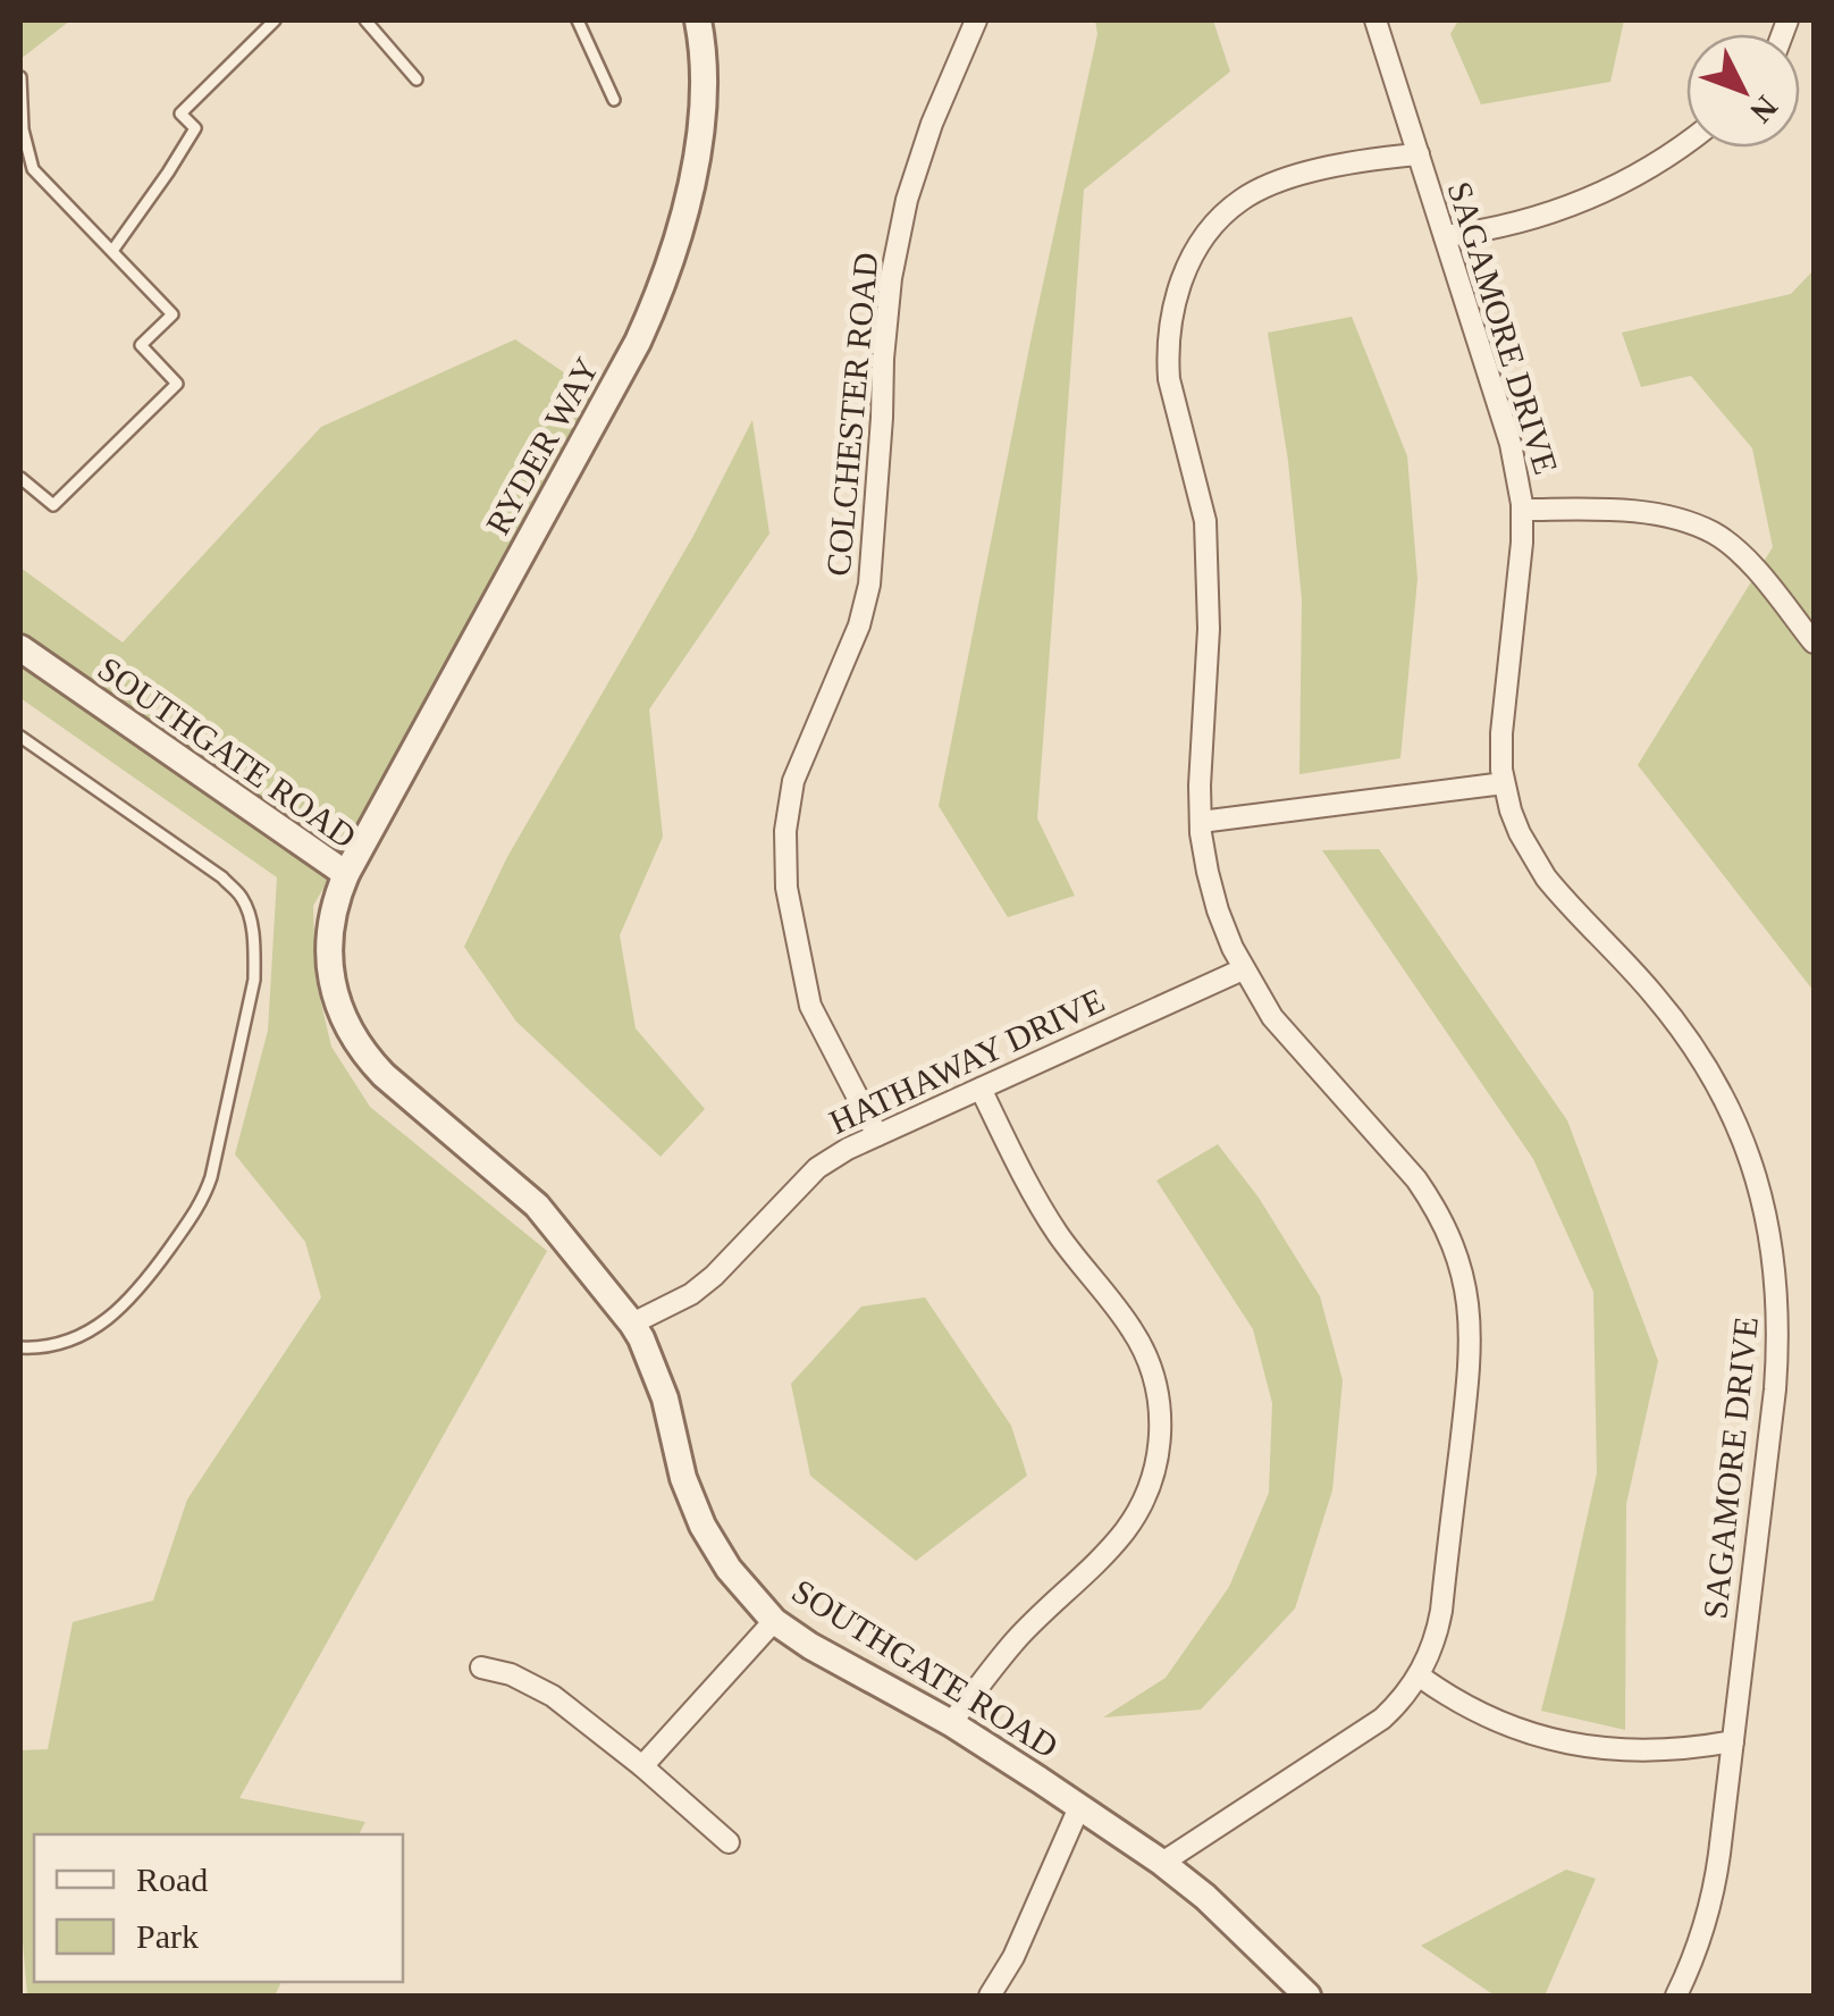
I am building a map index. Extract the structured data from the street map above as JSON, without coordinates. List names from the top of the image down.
{
  "streets": {
    "street": [
      "SAGAMORE DRIVE",
      "COLCHESTER ROAD",
      "RYDER WAY",
      "SOUTHGATE ROAD",
      "HATHAWAY DRIVE"
    ]
  },
  "crossings": [
    ["COLCHESTER ROAD", "HATHAWAY DRIVE"],
    ["RYDER WAY", "SOUTHGATE ROAD"],
    ["SOUTHGATE ROAD", "HATHAWAY DRIVE"]
  ],
  "legend": ["Road", "Park"],
  "north": "bottom right"
}
